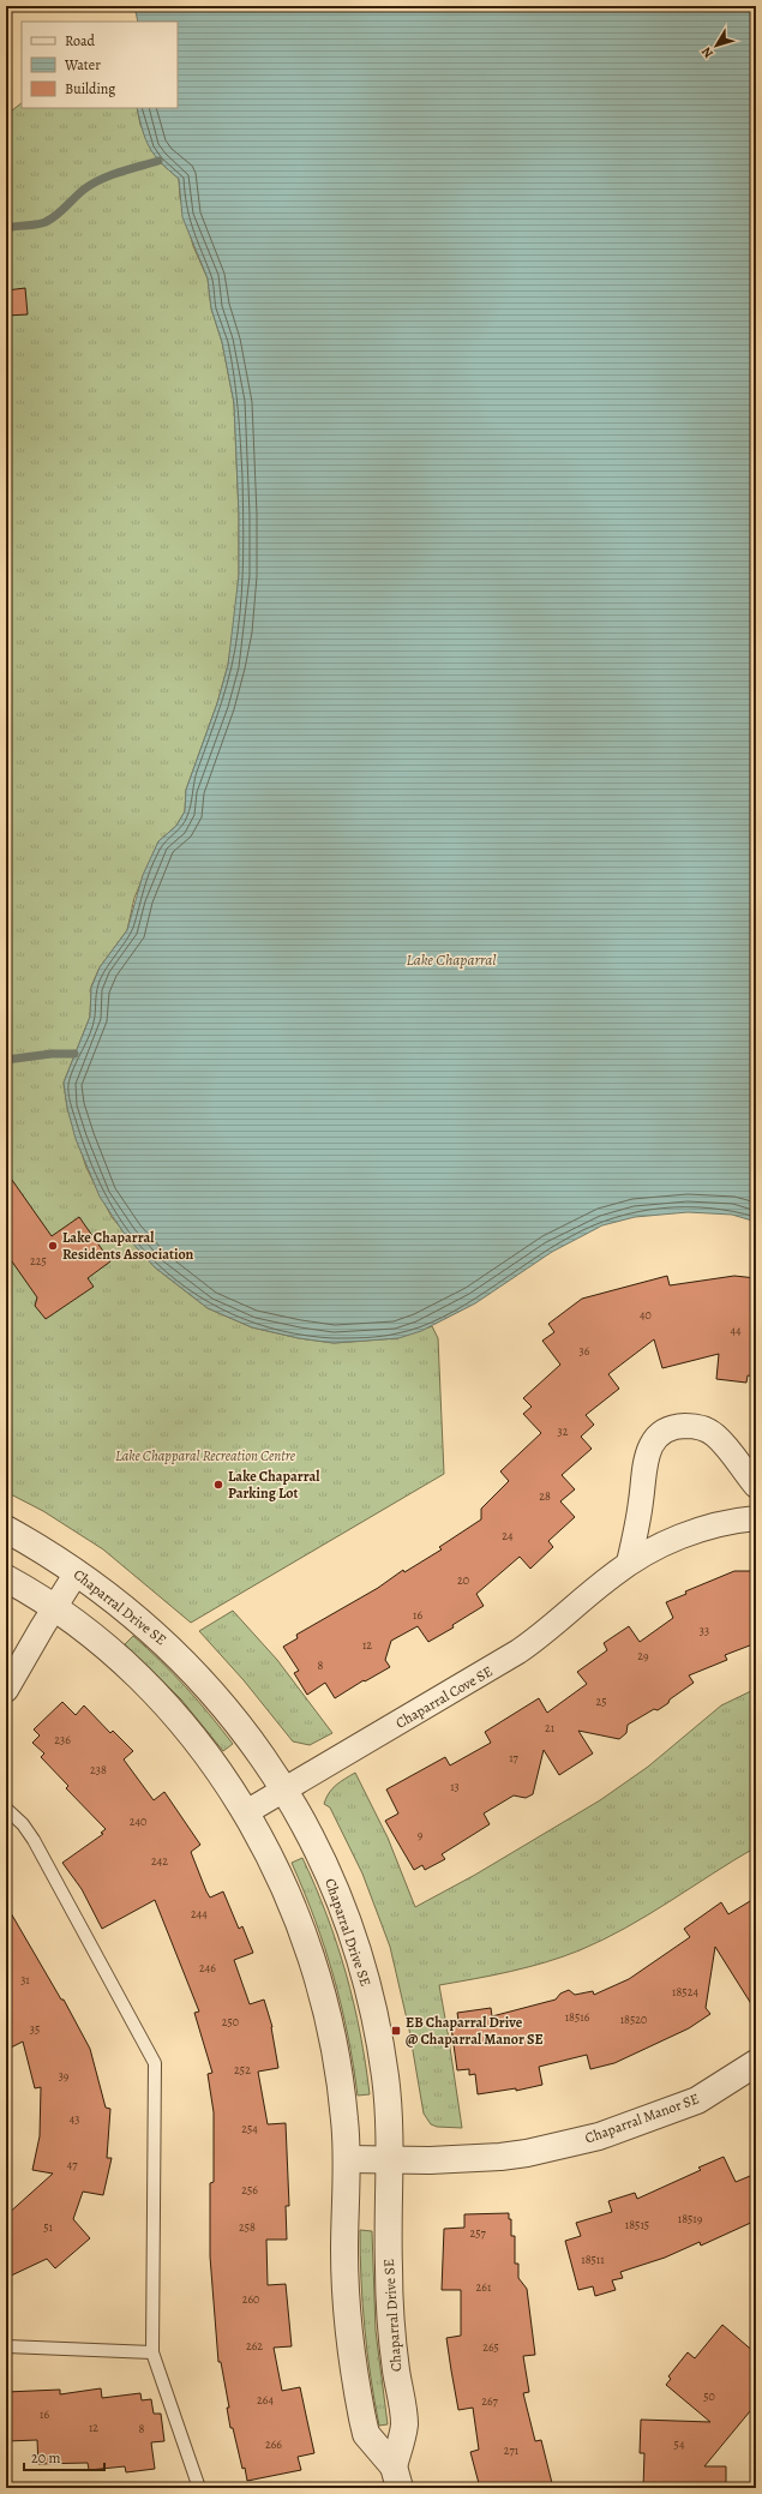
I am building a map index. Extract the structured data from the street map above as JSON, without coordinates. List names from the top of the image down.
{
  "streets": {
    "street": ["Chaparral Drive SE", "Chaparral Cove SE", "Chaparral Manor SE"]
  },
  "crossings": [
    ["Chaparral Drive SE", "Chaparral Cove SE"],
    ["Chaparral Drive SE", "Chaparral Manor SE"]
  ],
  "water": ["Lake Chaparral"],
  "parks": ["Lake Chapparal Recreation Centre"],
  "places": {
    "other": ["Lake Chaparral Residents Association", "Lake Chaparral Parking Lot"],
    "transit": ["EB Chaparral Drive @ Chaparral Manor SE"]
  },
  "house_numbers": [
    "225",
    "40",
    "44",
    "36",
    "32",
    "28",
    "24",
    "20",
    "16",
    "33",
    "12",
    "29",
    "8",
    "25",
    "21",
    "236",
    "17",
    "238",
    "13",
    "240",
    "9",
    "242",
    "244",
    "246",
    "31",
    "18524",
    "18516",
    "18520",
    "250",
    "35",
    "252",
    "39",
    "43",
    "254",
    "47",
    "256",
    "18519",
    "18515",
    "51",
    "258",
    "257",
    "18511",
    "261",
    "260",
    "262",
    "265",
    "50",
    "264",
    "267",
    "16",
    "12",
    "8",
    "266",
    "54",
    "271"
  ],
  "legend": ["Road", "Water", "Building"],
  "scale_bar": "20 m",
  "north": "bottom left"
}
